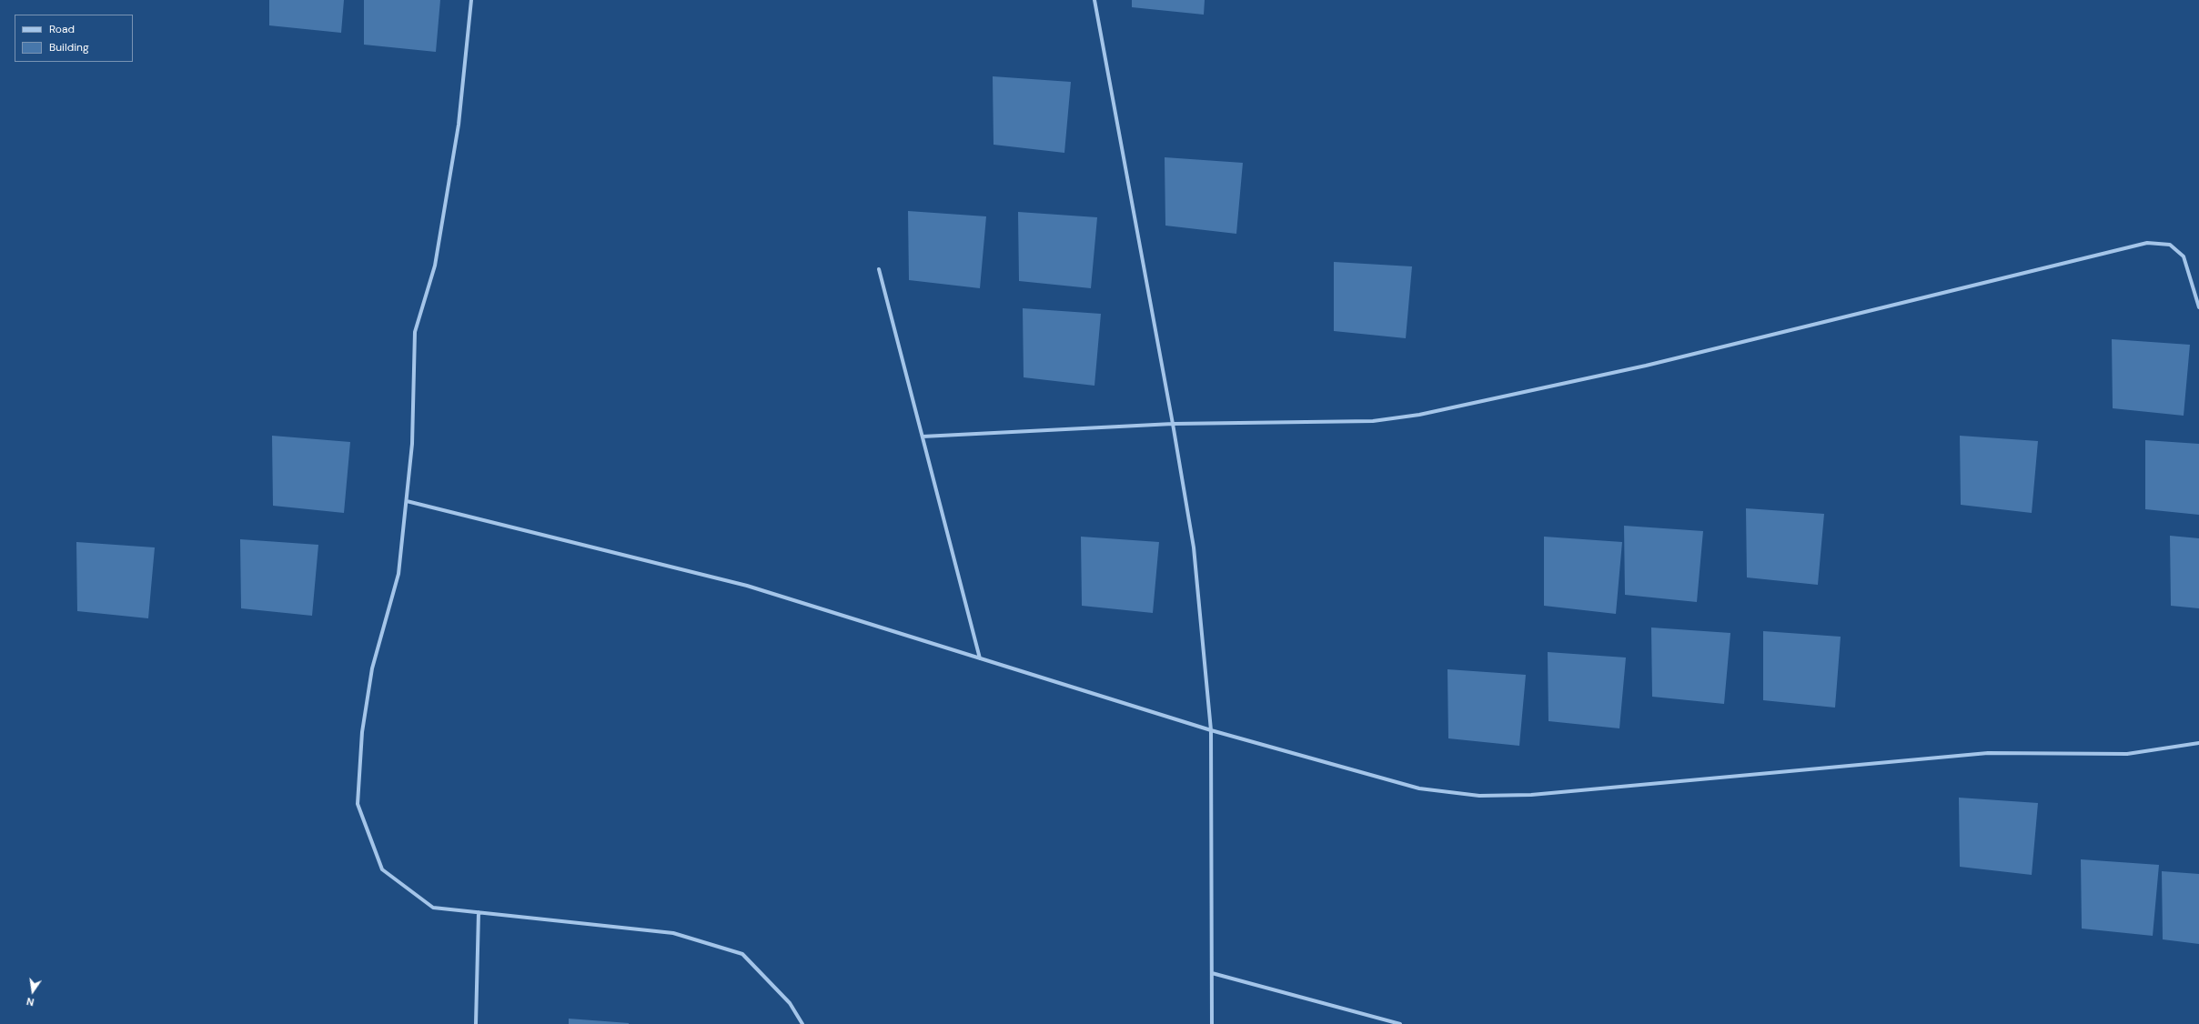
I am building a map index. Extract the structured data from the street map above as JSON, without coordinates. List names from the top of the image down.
{
  "legend": ["Road", "Building"],
  "north": "bottom"
}
